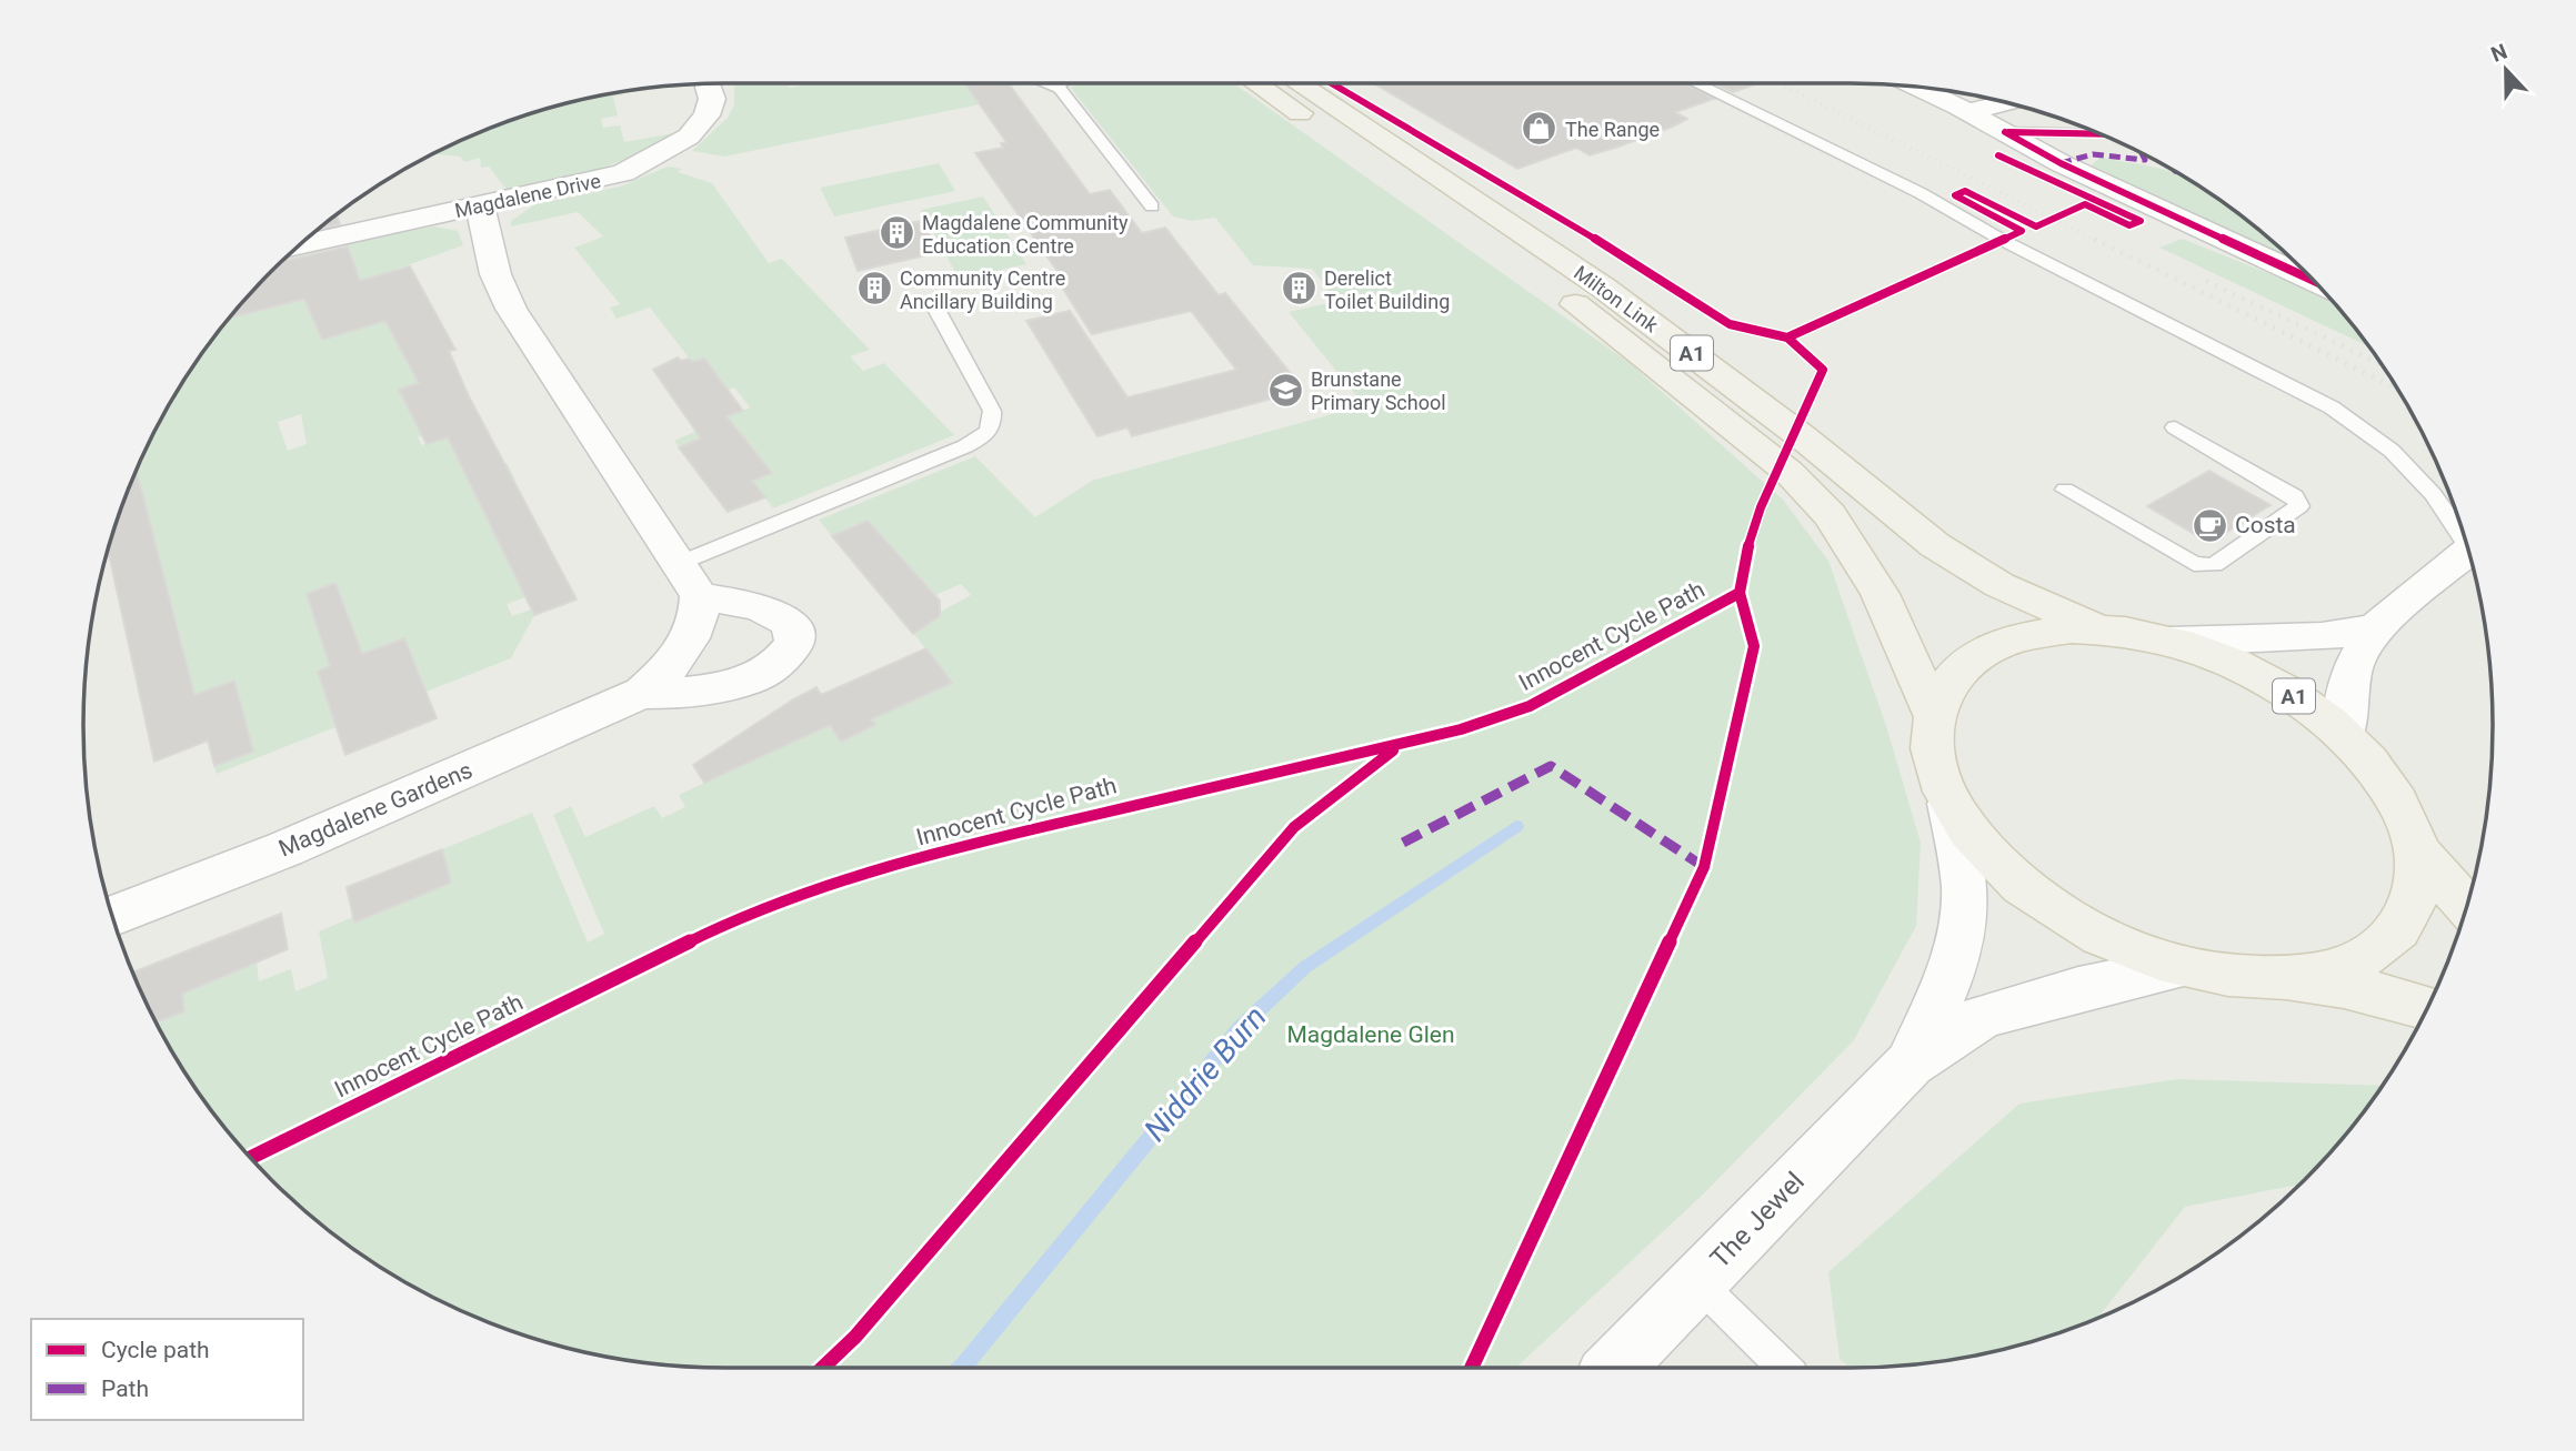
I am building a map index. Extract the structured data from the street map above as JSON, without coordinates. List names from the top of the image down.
{
  "streets": {
    "main road": ["Milton Link", "A1"],
    "street": ["Magdalene Drive", "Magdalene Gardens", "The Jewel"],
    "cycle path": ["Innocent Cycle Path"]
  },
  "crossings": [
    ["Milton Link", "A1"],
    ["A1", "The Jewel"]
  ],
  "water": ["Niddrie Burn"],
  "parks": ["Magdalene Glen"],
  "places": {
    "shop": ["The Range"],
    "building": ["Magdalene Community Education Centre", "Community Centre Ancillary Building", "Derelict Toilet Building"],
    "school or university": ["Brunstane Primary School"],
    "cafe": ["Costa"]
  },
  "legend": ["Cycle path", "Path"],
  "north": "top"
}
